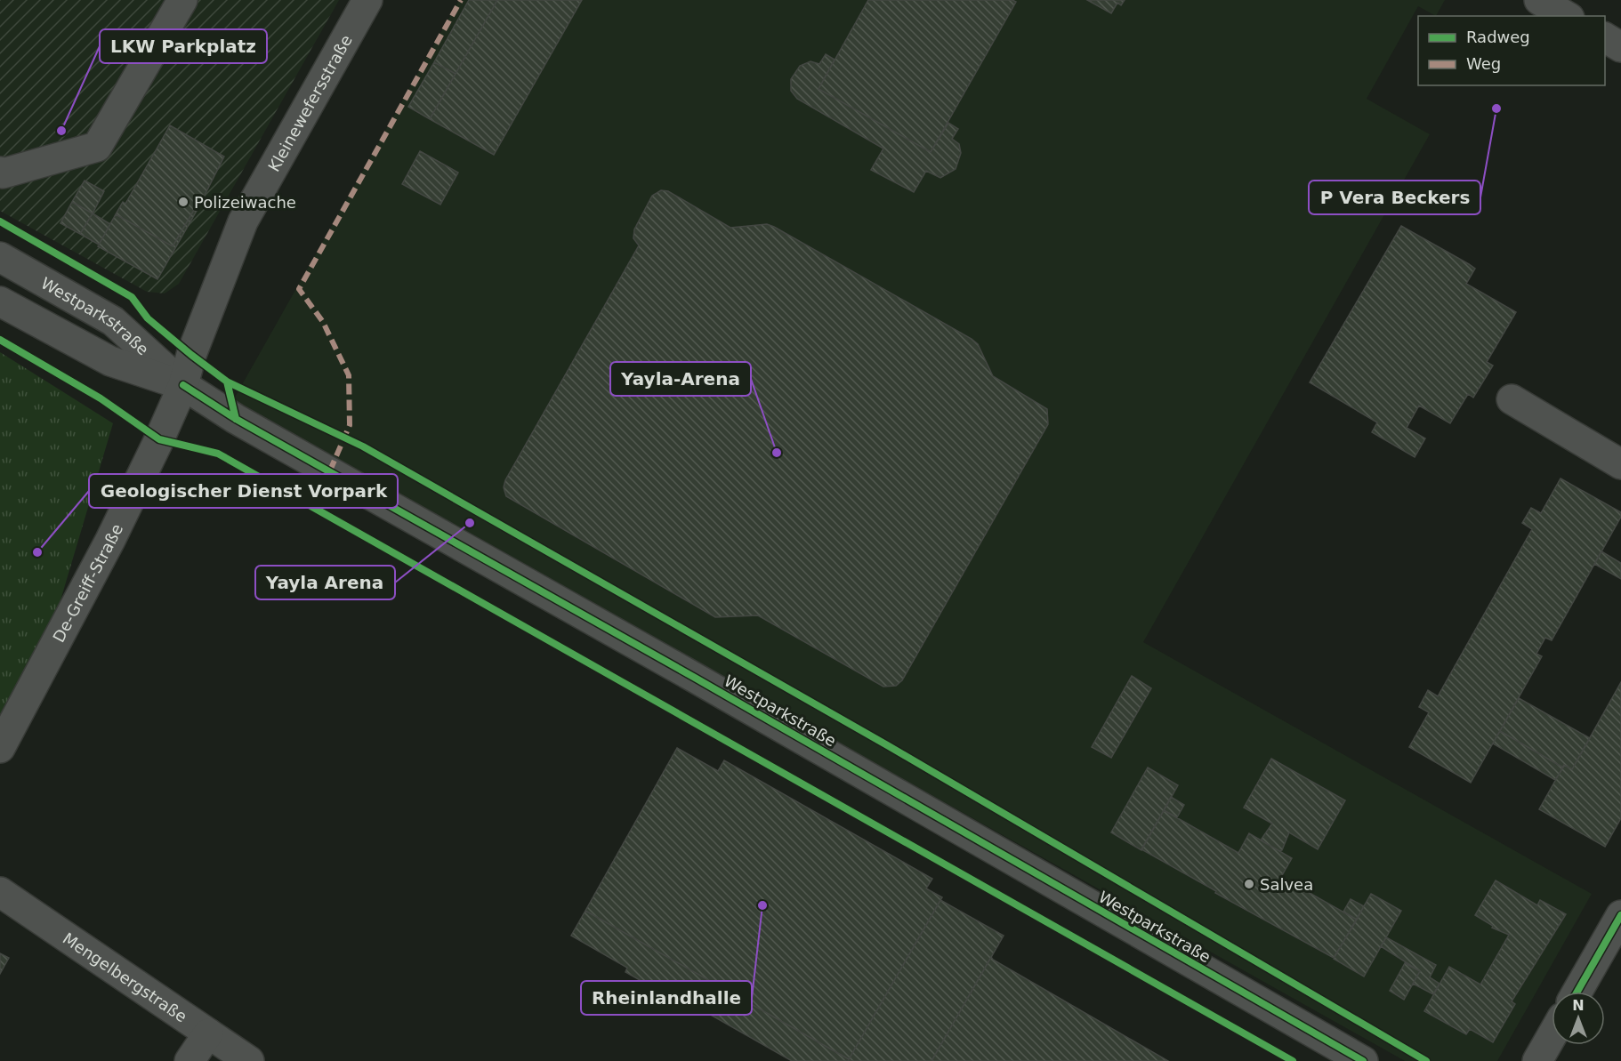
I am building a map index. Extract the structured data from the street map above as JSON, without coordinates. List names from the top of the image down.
{
  "streets": {
    "street": [
      "Kleinewefersstraße",
      "Westparkstraße",
      "De-Greiff-Straße",
      "Mengelbergstraße"
    ]
  },
  "crossings": [
    ["Kleinewefersstraße", "Westparkstraße"],
    ["Kleinewefersstraße", "De-Greiff-Straße"],
    ["Westparkstraße", "De-Greiff-Straße"]
  ],
  "places": [
    "P Vera Beckers",
    "LKW Parkplatz",
    "Polizeiwache",
    "Yayla-Arena",
    "Yayla Arena",
    "Geologischer Dienst Vorpark",
    "Salvea",
    "Rheinlandhalle"
  ],
  "legend": ["Radweg", "Weg"],
  "north": "top"
}
